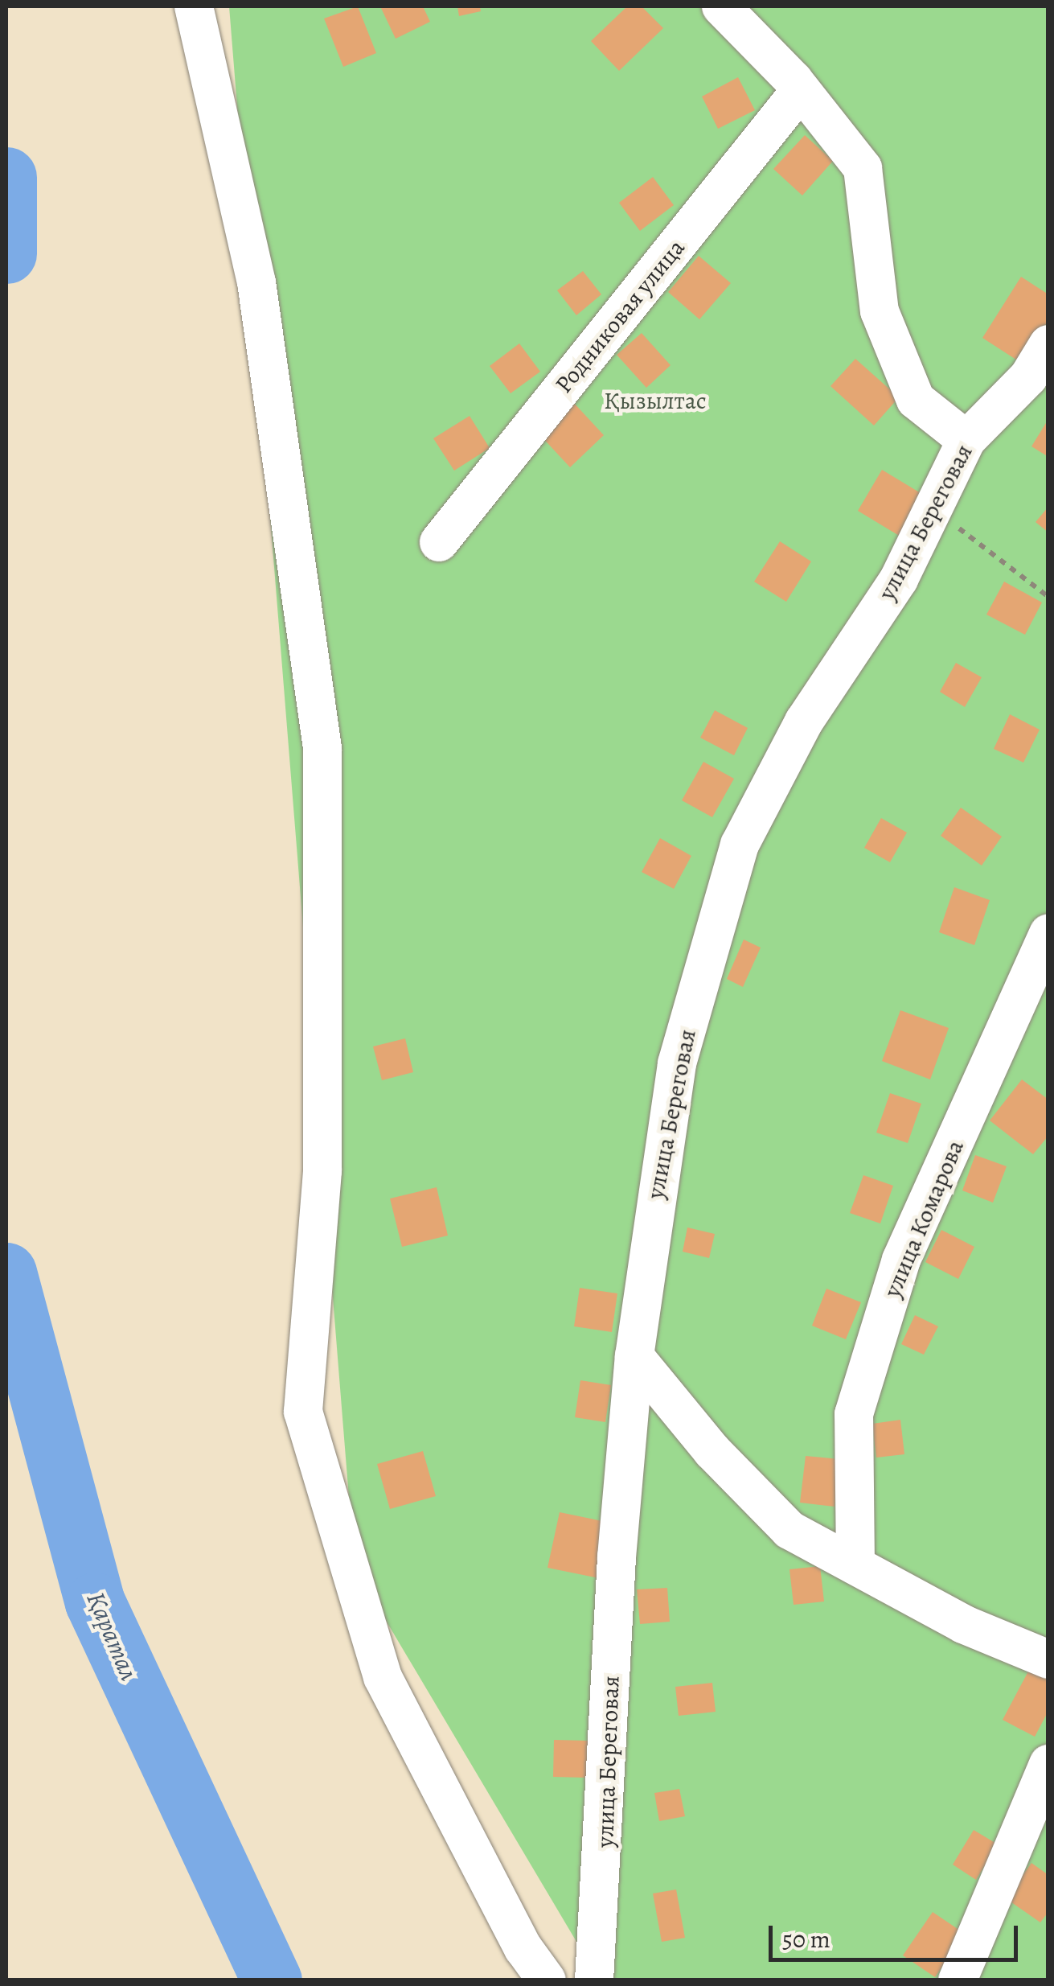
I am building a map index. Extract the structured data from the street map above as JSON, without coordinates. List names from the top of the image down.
{
  "streets": {
    "street": ["Родниковая улица", "улица Береговая", "улица Комарова"]
  },
  "water": ["Қаратал"],
  "parks": ["Қызылтас"],
  "scale_bar": "50 m"
}
